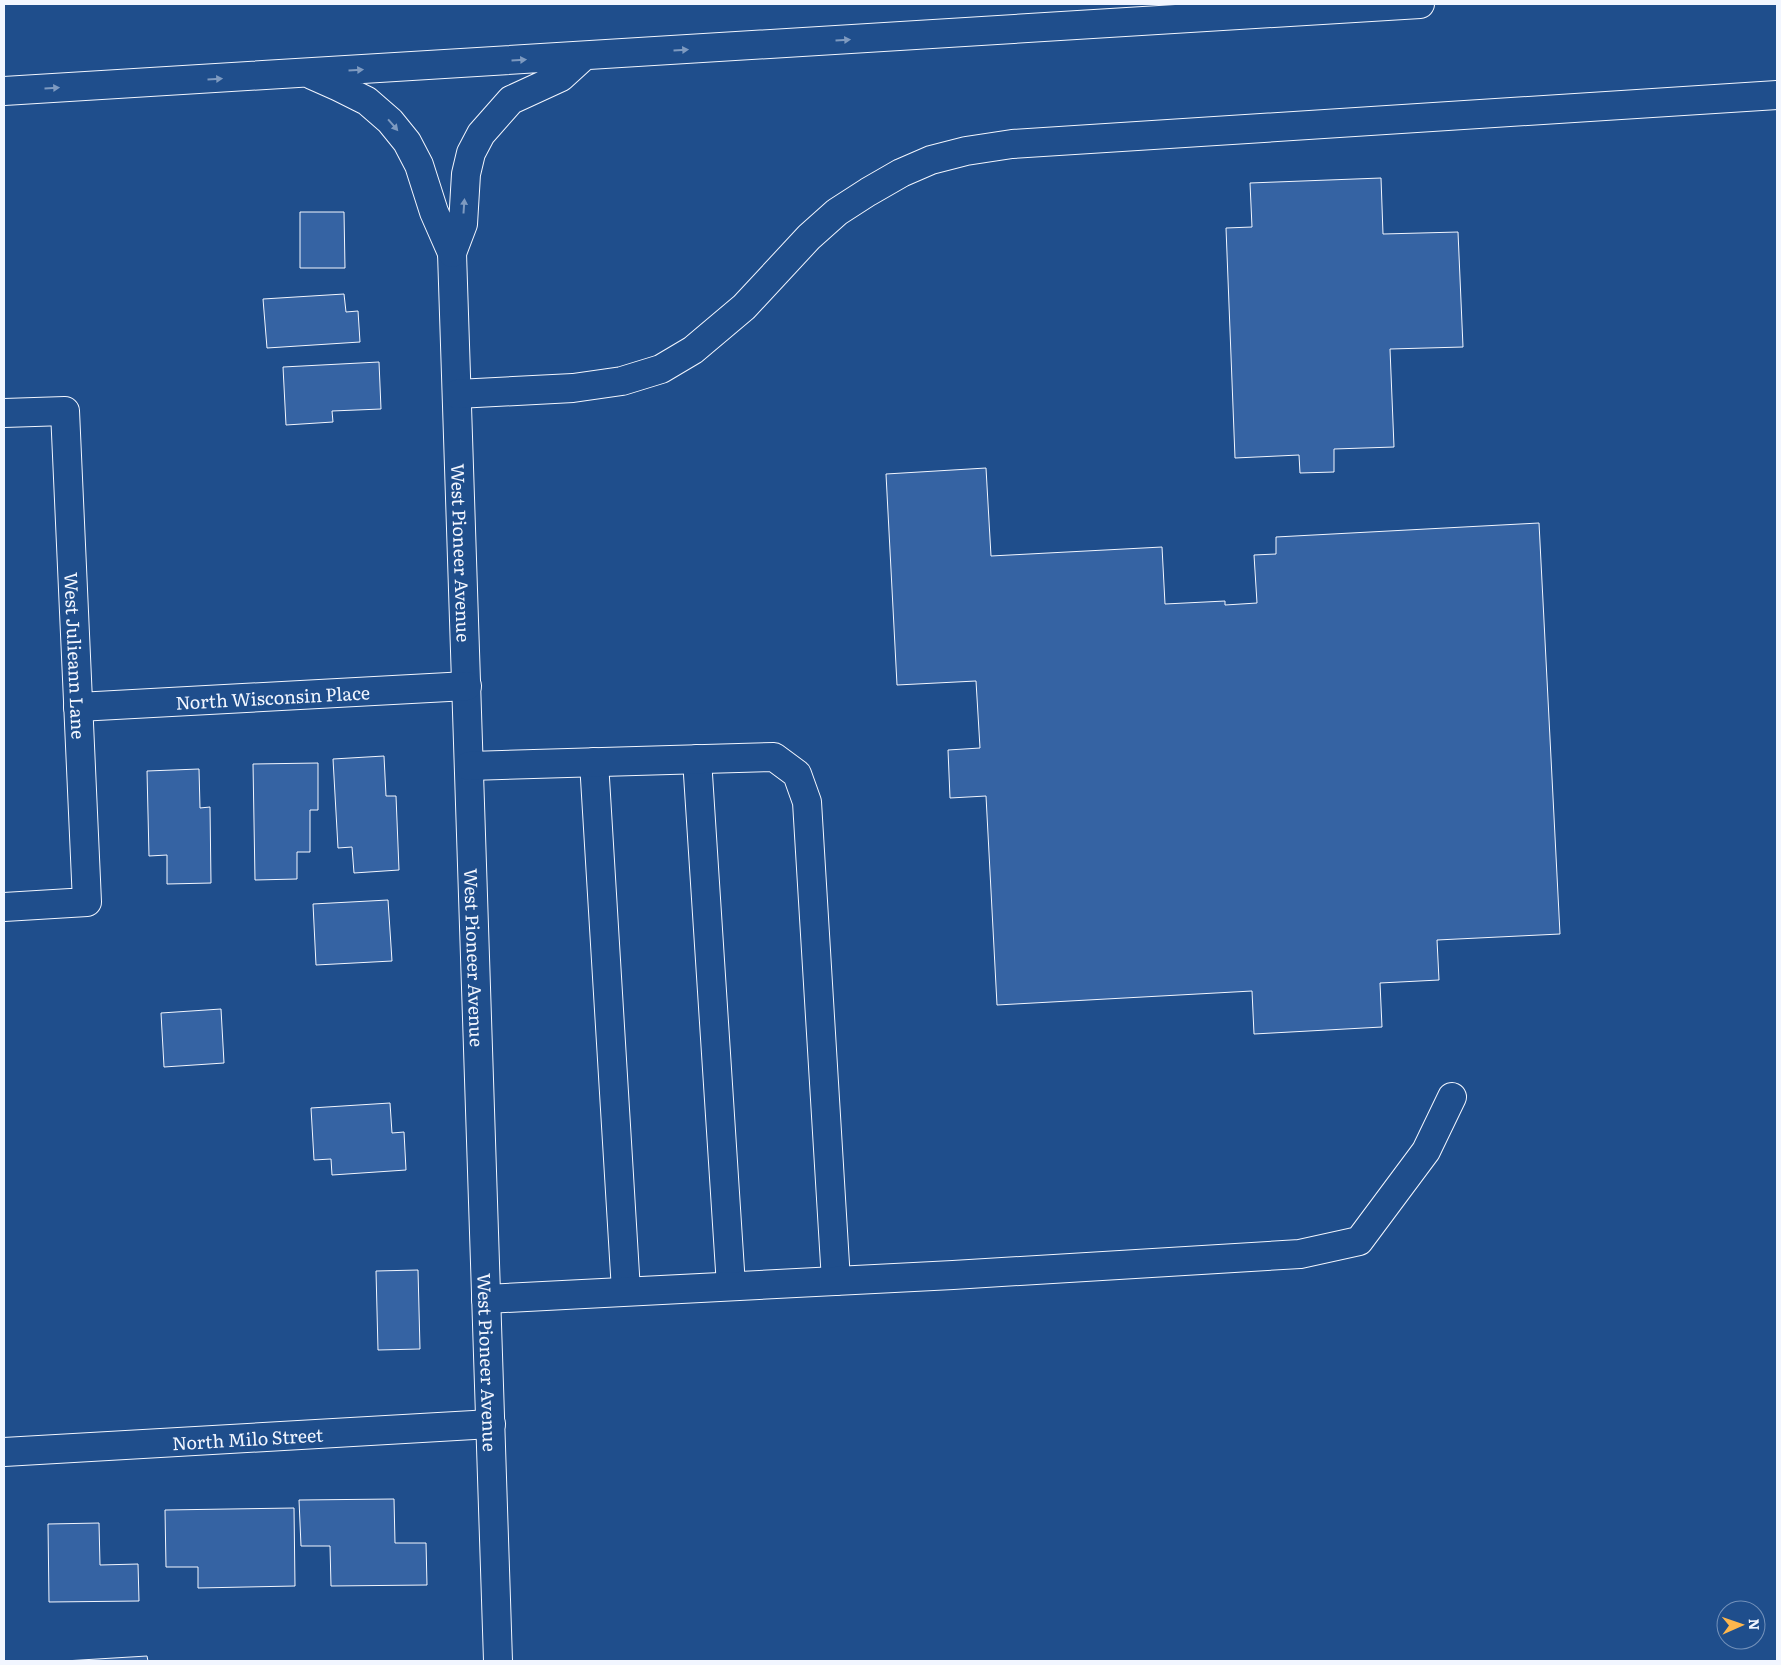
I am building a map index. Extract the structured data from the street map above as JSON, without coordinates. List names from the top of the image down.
{
  "streets": {
    "main road": [
      "West Pioneer Avenue",
      "West Julieann Lane",
      "North Wisconsin Place",
      "North Milo Street"
    ]
  },
  "crossings": [
    ["West Pioneer Avenue", "North Wisconsin Place"],
    ["West Pioneer Avenue", "North Milo Street"],
    ["West Julieann Lane", "North Wisconsin Place"]
  ],
  "north": "right"
}
